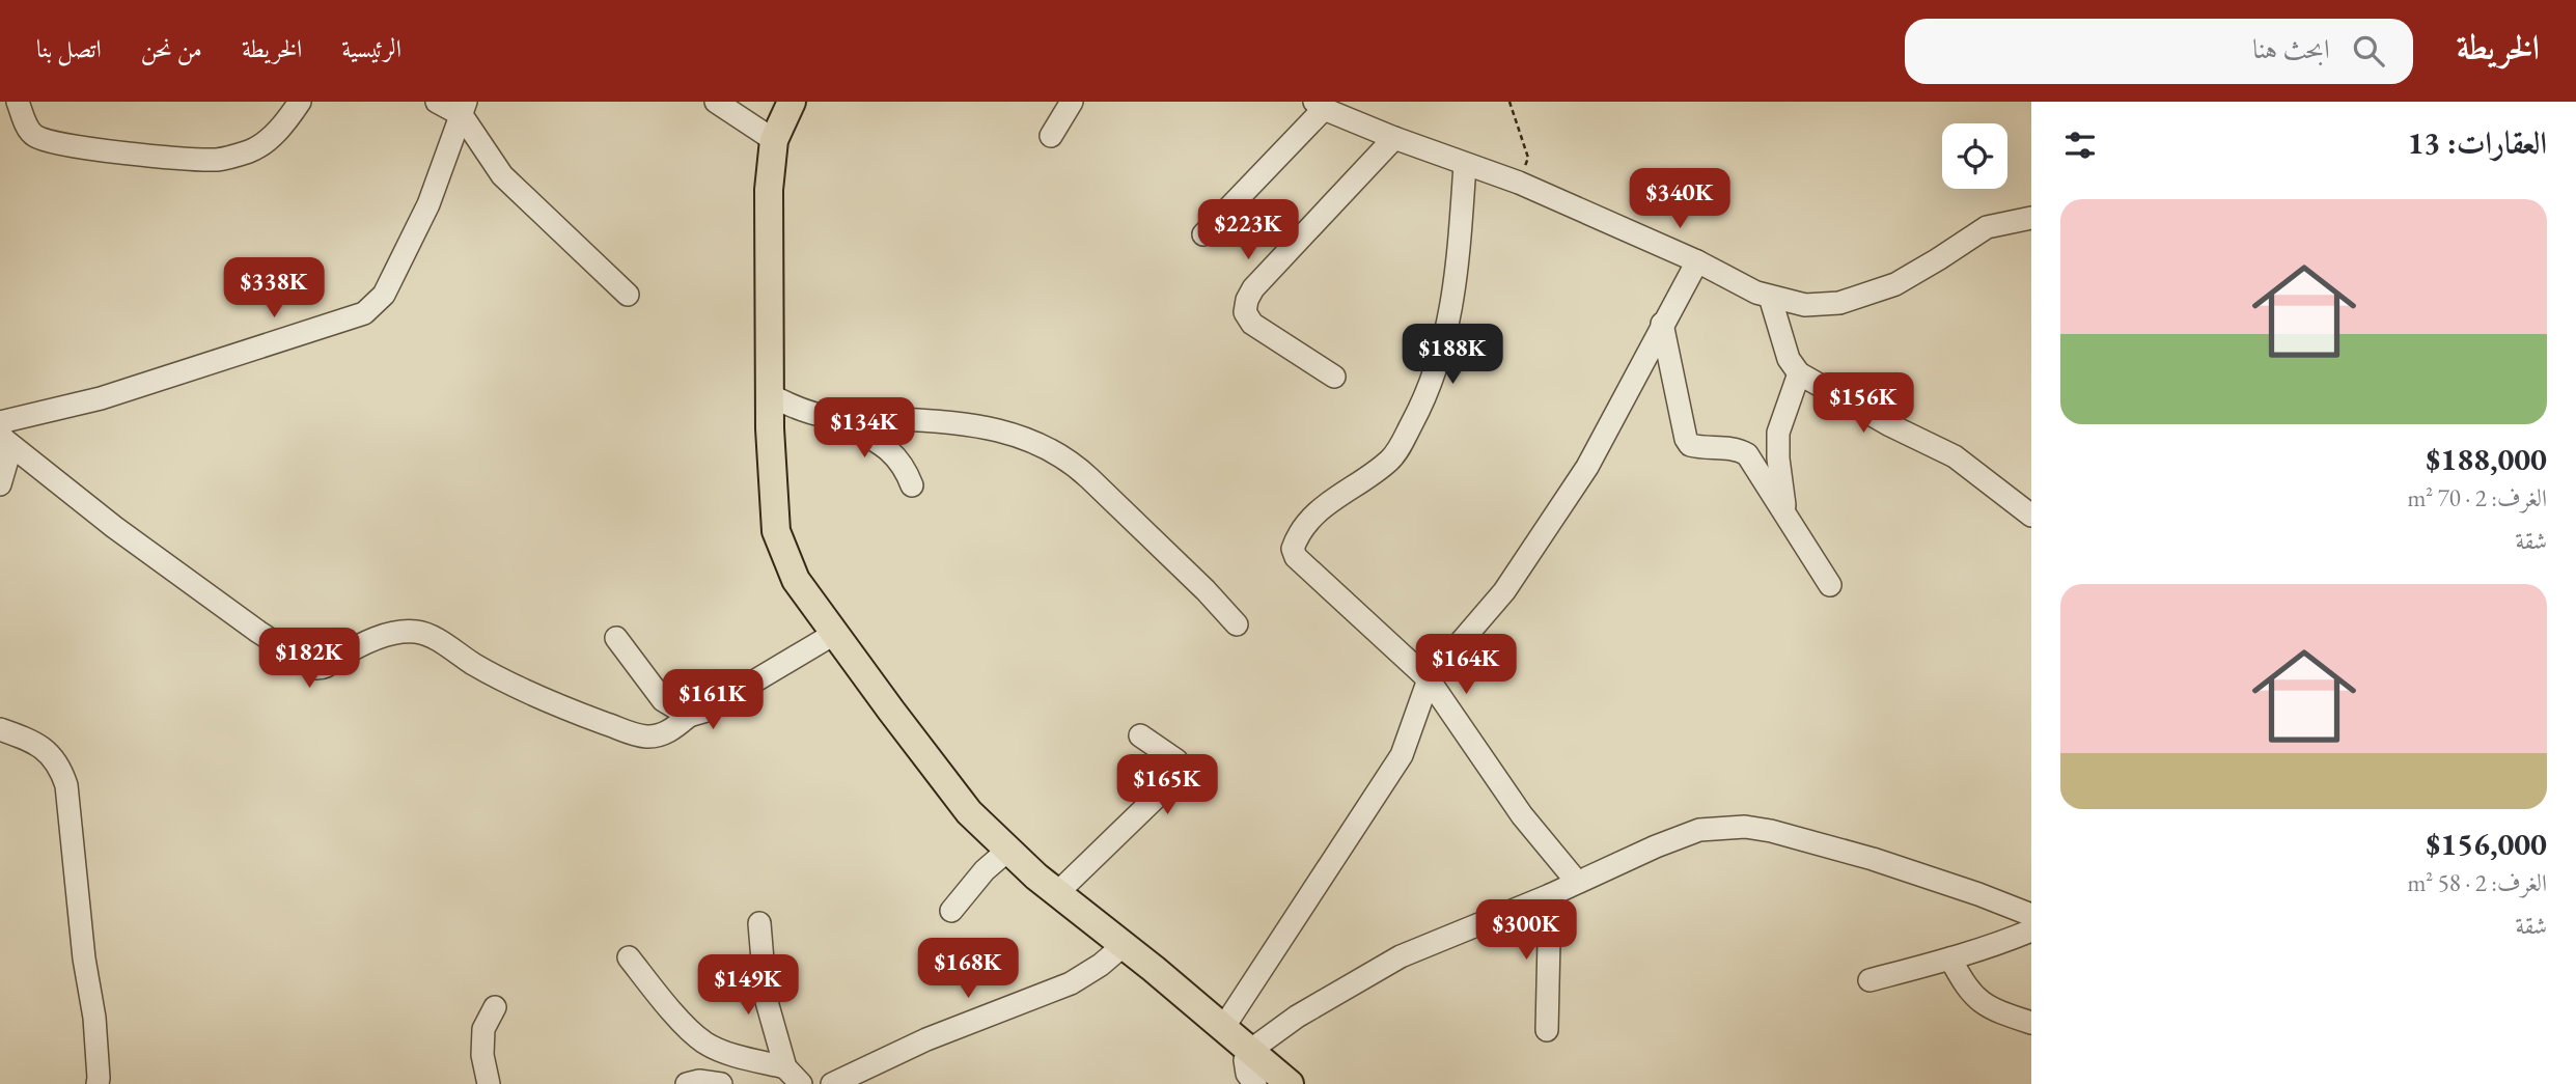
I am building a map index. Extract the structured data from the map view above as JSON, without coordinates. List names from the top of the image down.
{
  "page": {
    "header": "الخريطة",
    "search": "ابحث هنا",
    "nav": [
      "الرئيسية",
      "الخريطة",
      "من نحن",
      "اتصل بنا"
    ],
    "heading": "العقارات: 13",
    "price": [
      "$340K",
      "$223K",
      "$338K",
      "$188K",
      "$156K",
      "$134K",
      "$182K",
      "$164K",
      "$161K",
      "$165K",
      "$300K",
      "$168K",
      "$149K"
    ],
    "list": [
      {
        "name": "$188,000",
        "note": "الغرف: 2 · 70 m² · شقة"
      },
      {
        "name": "$156,000",
        "note": "الغرف: 2 · 58 m² · شقة"
      }
    ]
  }
}
